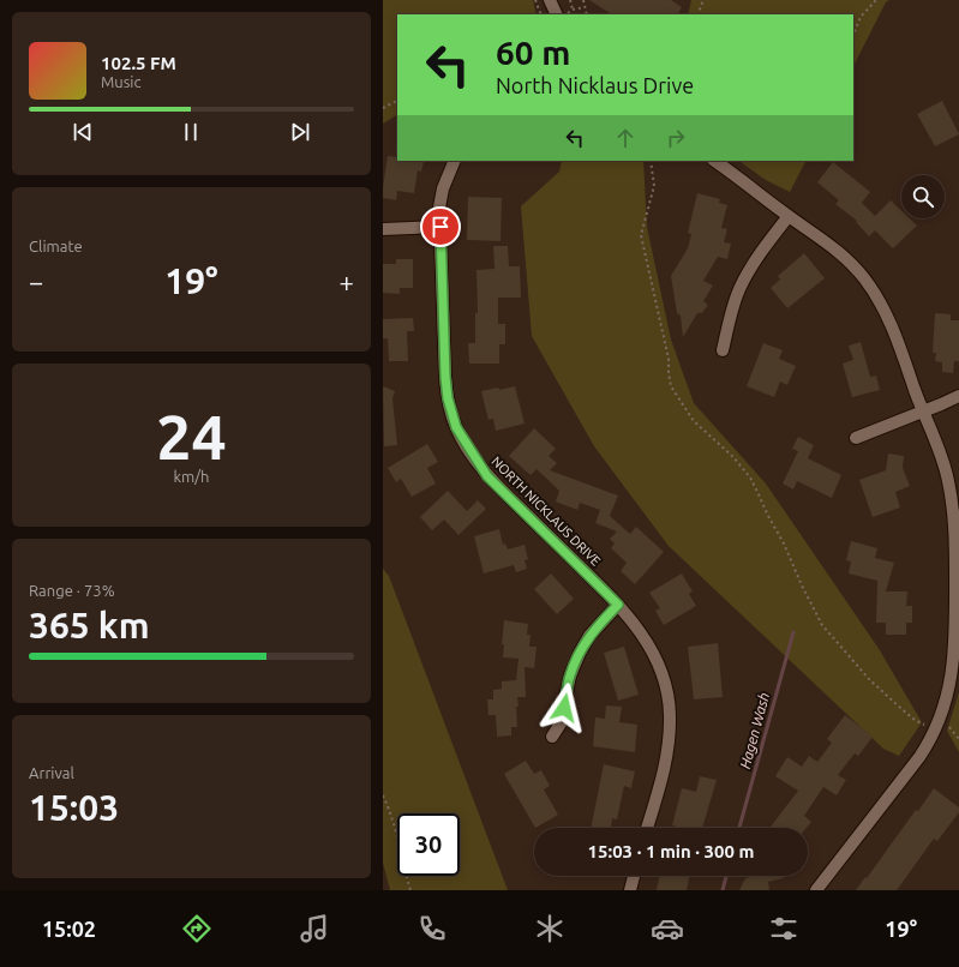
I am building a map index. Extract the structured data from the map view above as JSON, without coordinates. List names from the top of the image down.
{
  "streets": {
    "street": ["NORTH NICKLAUS DRIVE"]
  },
  "water": ["Hagen Wash"],
  "page": {
    "turn": ["60 m", "North Nicklaus Drive"],
    "song": ["102.5 FM", "Music"],
    "tile": [
      "Climate",
      ["24", "km/h"],
      ["Range · 73%", "365 km"],
      ["Arrival", "15:03"]
    ],
    "heat": ["−", "19°", "+"],
    "limit": "30",
    "trip": "15:03 · 1 min · 300 m",
    "tabs": ["15:02", "19°"]
  }
}
